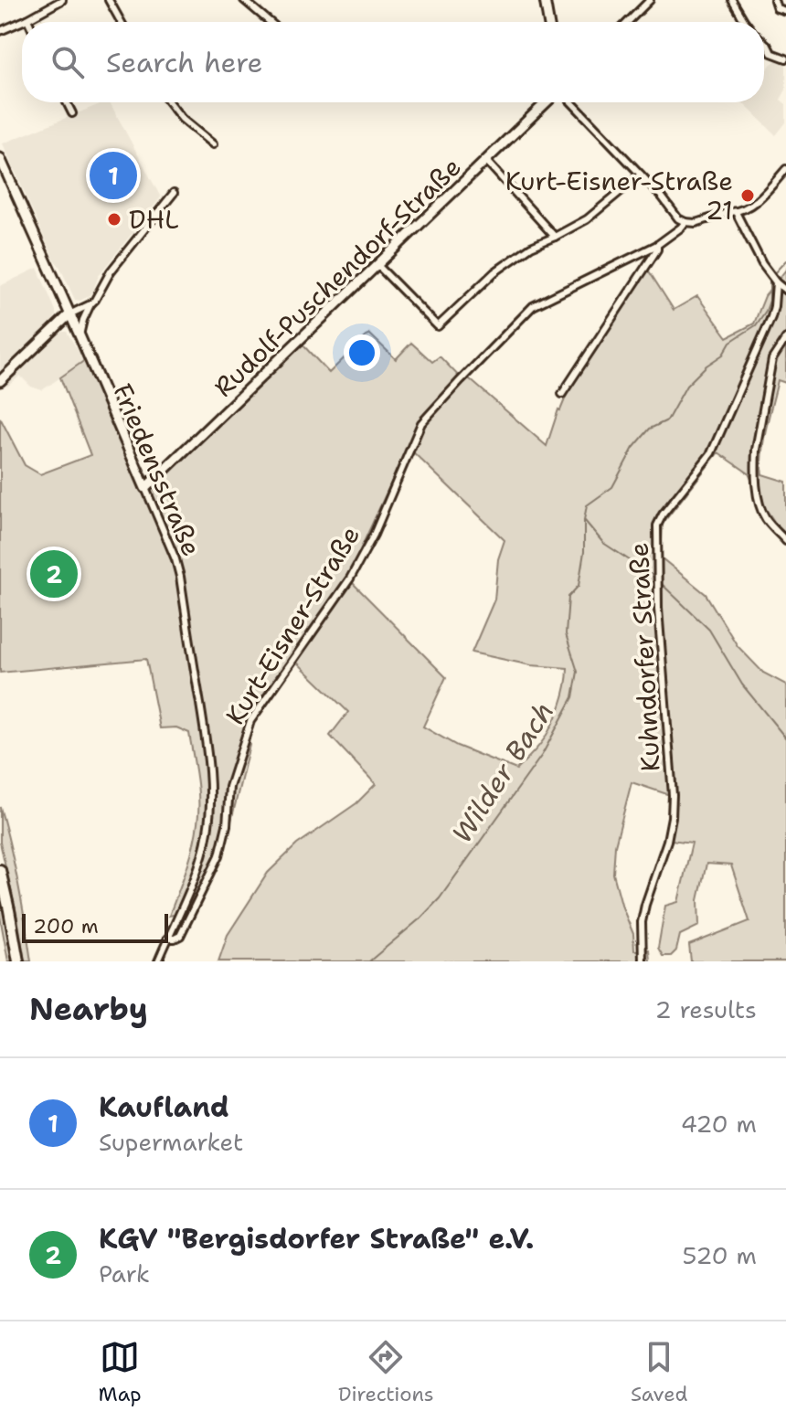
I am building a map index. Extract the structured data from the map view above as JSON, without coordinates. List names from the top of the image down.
{
  "streets": {
    "street": [
      "Rudolf-Puschendorf-Straße",
      "Friedensstraße",
      "Kurt-Eisner-Straße",
      "Kuhndorfer Straße"
    ]
  },
  "crossings": [
    ["Rudolf-Puschendorf-Straße", "Friedensstraße"],
    ["Friedensstraße", "Kurt-Eisner-Straße"]
  ],
  "water": ["Wilder Bach"],
  "places": ["Kurt-Eisner-Straße 21", "DHL"],
  "scale_bar": "200 m",
  "page": {
    "search": "Search here",
    "pins": ["1", "2"],
    "scale": "200 m",
    "heading": ["Nearby", "2 results"],
    "list": [
      {
        "mark": "1",
        "name": "Kaufland",
        "note": "Supermarket",
        "value": "420 m"
      },
      {
        "mark": "2",
        "name": "KGV \"Bergisdorfer Straße\" e.V.",
        "note": "Park",
        "value": "520 m"
      }
    ],
    "nav": ["Map", "Directions", "Saved"]
  }
}
